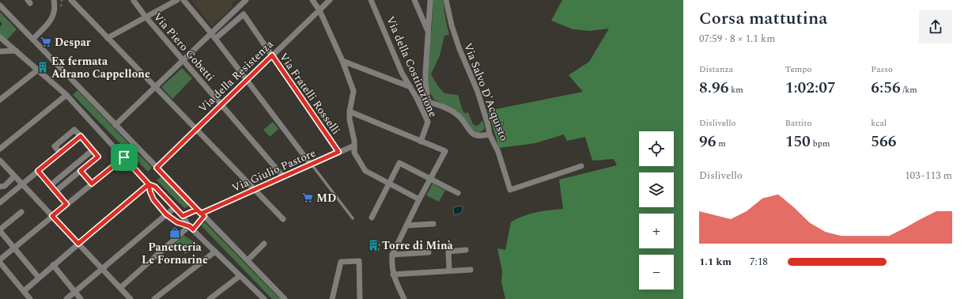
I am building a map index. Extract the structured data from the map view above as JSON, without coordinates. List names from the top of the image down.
{
  "streets": {
    "street": [
      "Via Piero Gobetti",
      "Via della Costituzione",
      "Via della Resistenza",
      "Via Salvo D'Acquisto",
      "Via Fratelli Rosselli",
      "Via Giulio Pastore"
    ]
  },
  "crossings": [
    ["Via Piero Gobetti", "Via della Resistenza"],
    ["Via Piero Gobetti", "Via Giulio Pastore"],
    ["Via della Resistenza", "Via Fratelli Rosselli"],
    ["Via Fratelli Rosselli", "Via Giulio Pastore"]
  ],
  "places": {
    "supermarket": ["Despar", "MD"],
    "building": ["Ex fermata Adrano Cappellone", "Torre di Minà"],
    "shop": ["Panetteria Le Fornarine"]
  },
  "page": {
    "heading": ["Corsa mattutina", "07:59 · 8 × 1.1 km"],
    "stats": [
      ["Distanza", "8.96 km"],
      ["Tempo", "1:02:07"],
      ["Passo", "6:56 /km"],
      ["Dislivello", "96 m"],
      ["Battito", "150 bpm"],
      ["kcal", "566"]
    ],
    "map_buttons": ["+", "−"],
    "chart": ["Dislivello", "103–113 m"],
    "list": [
      {
        "name": "1.1 km",
        "note": "7:18"
      }
    ]
  }
}
